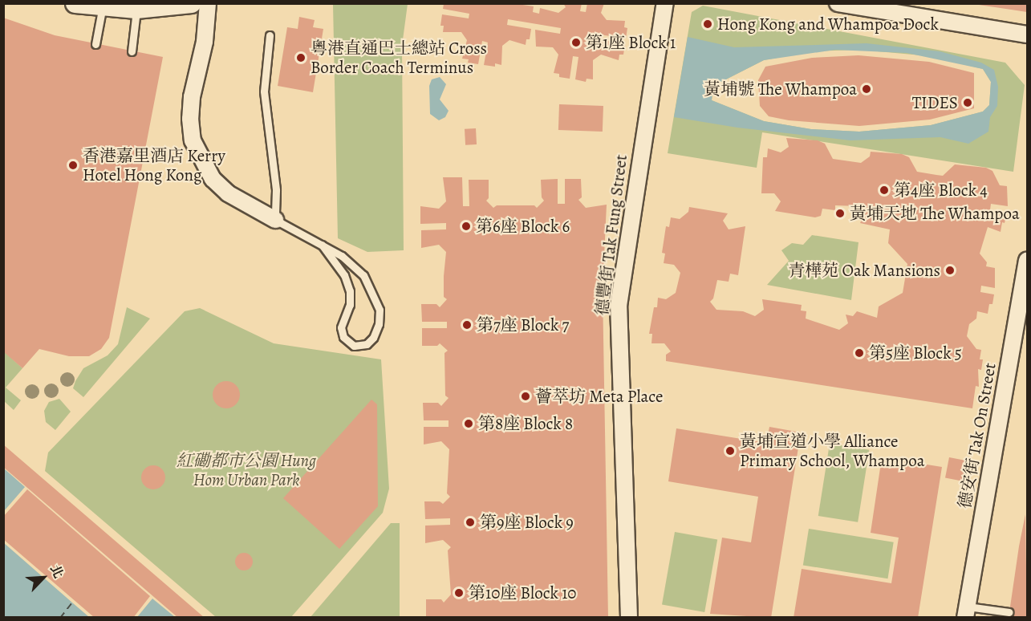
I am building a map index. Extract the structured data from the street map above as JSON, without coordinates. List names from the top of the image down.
{
  "streets": {
    "street": ["德豐街 Tak Fung Street", "德安街 Tak On Street"]
  },
  "parks": ["紅磡都市公園 Hung Hom Urban Park"],
  "places": [
    "Hong Kong and Whampoa Dock",
    "第1座 Block 1",
    "粵港直通巴士總站 Cross Border Coach Terminus",
    "黃埔號 The Whampoa",
    "TIDES",
    "香港嘉里酒店 Kerry Hotel Hong Kong",
    "第4座 Block 4",
    "黃埔天地 The Whampoa",
    "第6座 Block 6",
    "青樺苑 Oak Mansions",
    "第7座 Block 7",
    "第5座 Block 5",
    "薈萃坊 Meta Place",
    "第8座 Block 8",
    "黃埔宣道小學 Alliance Primary School, Whampoa",
    "第9座 Block 9",
    "第10座 Block 10"
  ],
  "north": "top right"
}
